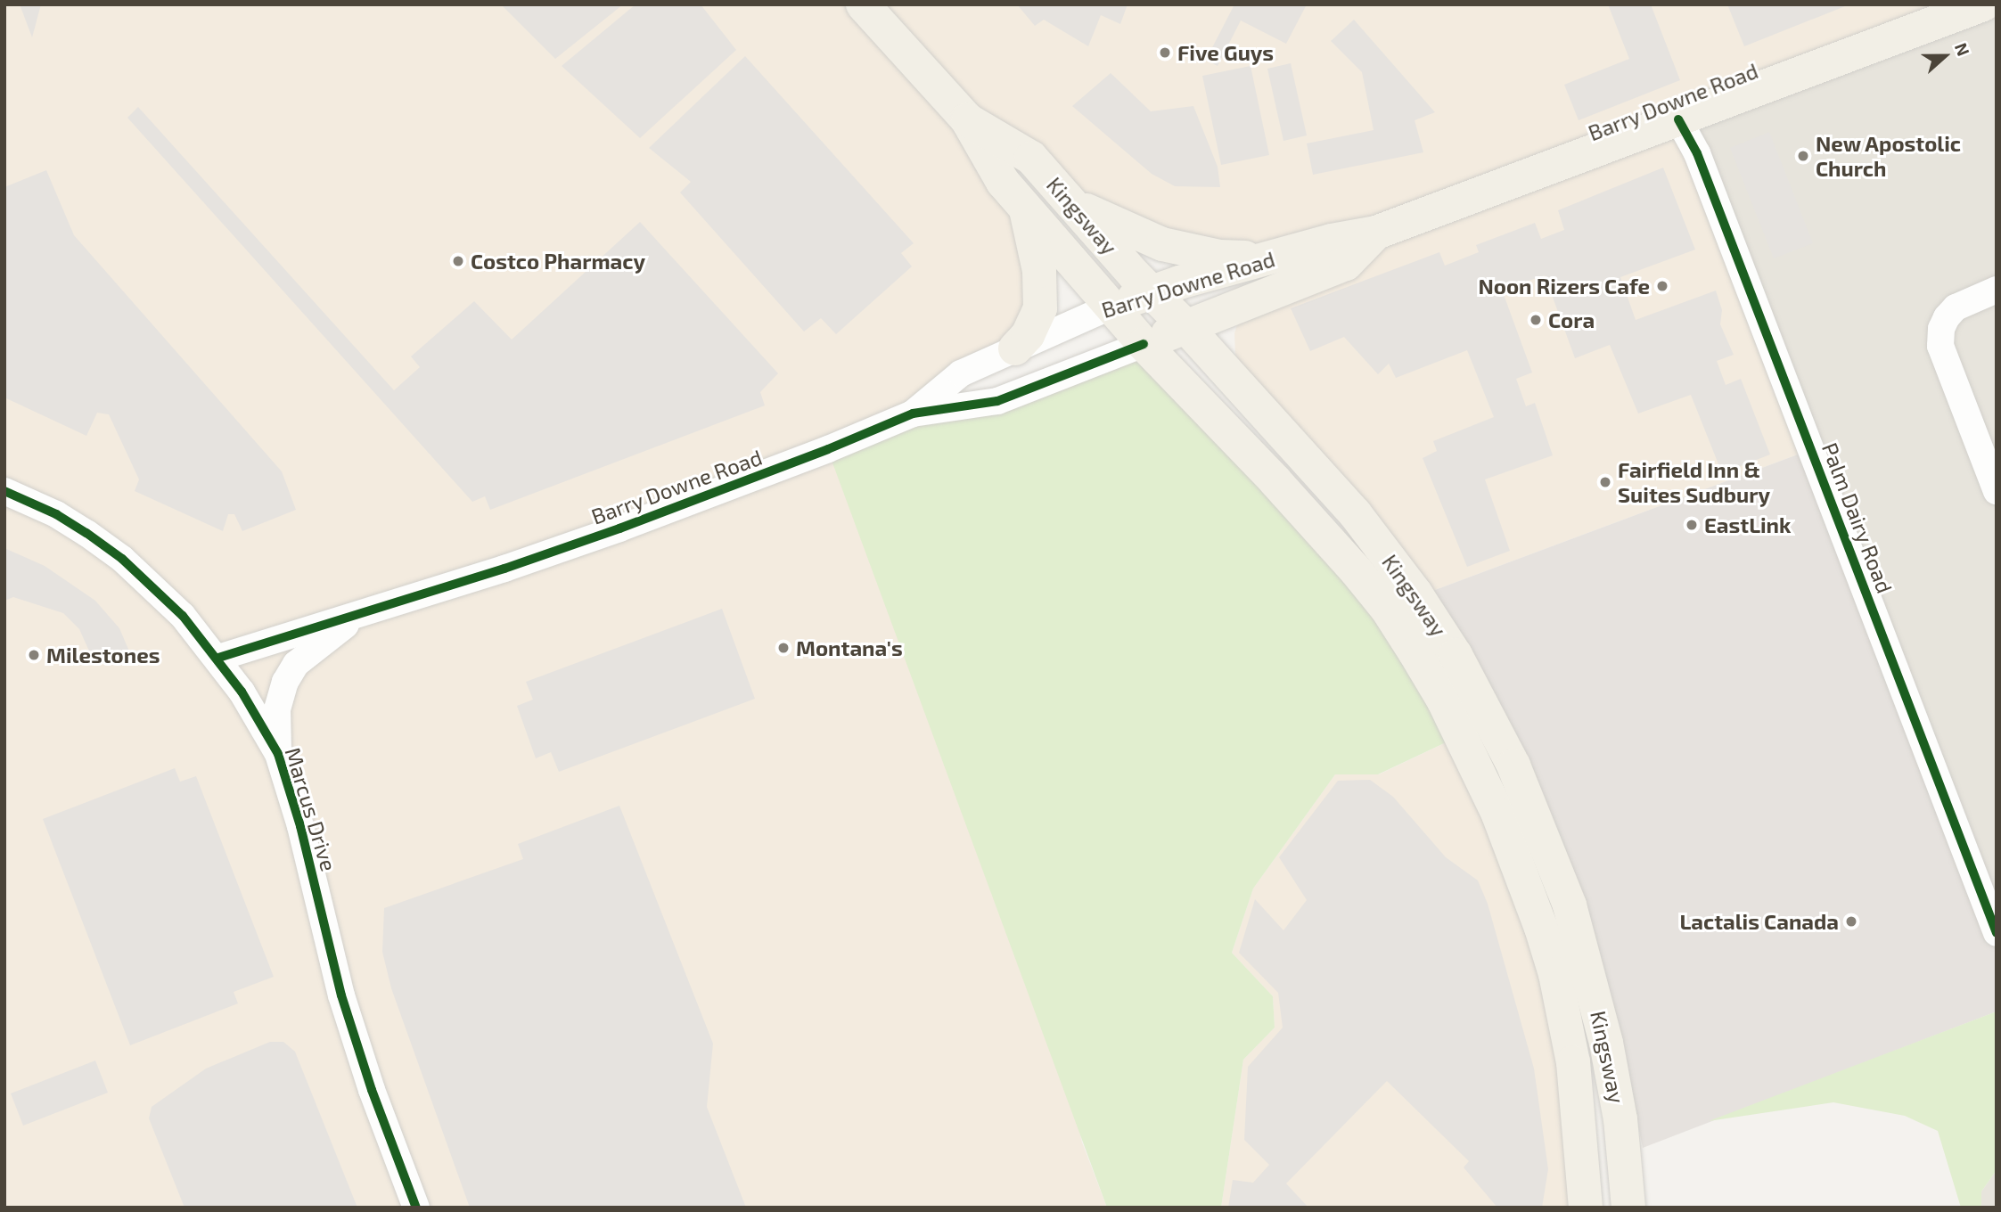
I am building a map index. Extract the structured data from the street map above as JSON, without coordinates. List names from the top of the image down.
{
  "streets": {
    "main road": ["Barry Downe Road", "Kingsway"],
    "street": ["Palm Dairy Road", "Marcus Drive"]
  },
  "crossings": [
    ["Barry Downe Road", "Kingsway"],
    ["Barry Downe Road", "Palm Dairy Road"],
    ["Barry Downe Road", "Marcus Drive"]
  ],
  "places": [
    "Five Guys",
    "New Apostolic Church",
    "Costco Pharmacy",
    "Noon Rizers Cafe",
    "Cora",
    "Fairfield Inn & Suites Sudbury",
    "EastLink",
    "Montana's",
    "Milestones",
    "Lactalis Canada"
  ],
  "north": "right"
}
